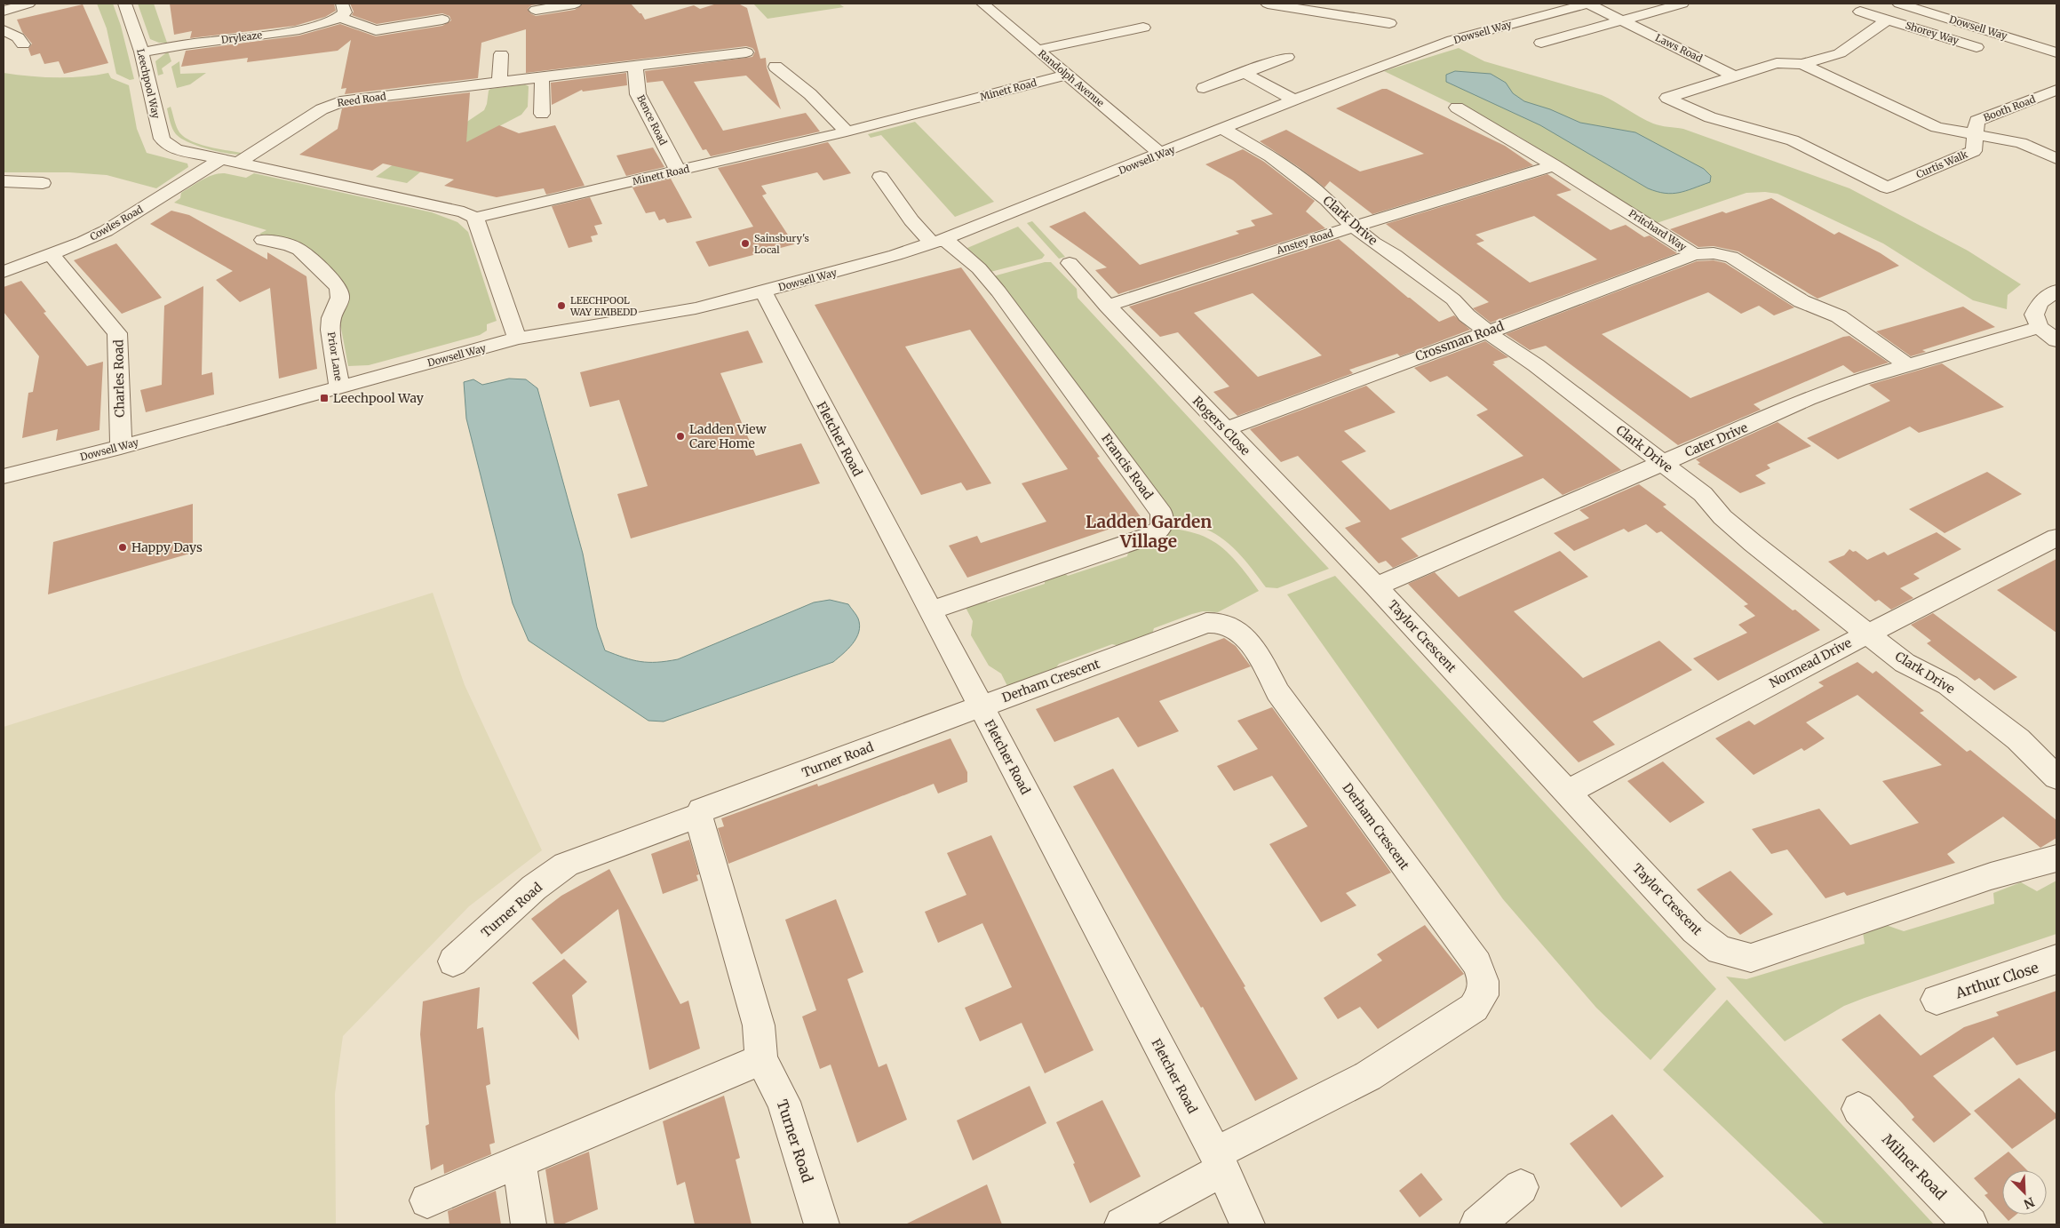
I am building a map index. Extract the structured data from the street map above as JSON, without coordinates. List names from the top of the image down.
{
  "streets": {
    "street": [
      "Dowsell Way",
      "Shorey Way",
      "Dryleaze",
      "Laws Road",
      "Randolph Avenue",
      "Leechpool Way",
      "Minett Road",
      "Reed Road",
      "Booth Road",
      "Bence Road",
      "Curtis Walk",
      "Clark Drive",
      "Cowles Road",
      "Pritchard Way",
      "Anstey Road",
      "Crossman Road",
      "Prior Lane",
      "Charles Road",
      "Rogers Close",
      "Fletcher Road",
      "Cater Drive",
      "Francis Road",
      "Taylor Crescent",
      "Normead Drive",
      "Derham Crescent",
      "Turner Road",
      "Arthur Close",
      "Milner Road"
    ]
  },
  "crossings": [
    ["Dowsell Way", "Laws Road"],
    ["Dowsell Way", "Randolph Avenue"],
    ["Dowsell Way", "Clark Drive"],
    ["Dowsell Way", "Prior Lane"],
    ["Dowsell Way", "Charles Road"],
    ["Dowsell Way", "Fletcher Road"],
    ["Dowsell Way", "Francis Road"],
    ["Dryleaze", "Leechpool Way"],
    ["Laws Road", "Curtis Walk"],
    ["Randolph Avenue", "Minett Road"],
    ["Leechpool Way", "Minett Road"],
    ["Leechpool Way", "Reed Road"],
    ["Leechpool Way", "Cowles Road"],
    ["Minett Road", "Bence Road"],
    ["Reed Road", "Bence Road"],
    ["Booth Road", "Curtis Walk"],
    ["Clark Drive", "Anstey Road"],
    ["Clark Drive", "Crossman Road"],
    ["Clark Drive", "Cater Drive"],
    ["Clark Drive", "Normead Drive"],
    ["Cowles Road", "Charles Road"],
    ["Pritchard Way", "Anstey Road"],
    ["Pritchard Way", "Crossman Road"],
    ["Pritchard Way", "Cater Drive"],
    ["Anstey Road", "Rogers Close"],
    ["Crossman Road", "Rogers Close"],
    ["Rogers Close", "Cater Drive"],
    ["Rogers Close", "Taylor Crescent"],
    ["Fletcher Road", "Francis Road"],
    ["Fletcher Road", "Derham Crescent"],
    ["Fletcher Road", "Turner Road"],
    ["Cater Drive", "Taylor Crescent"],
    ["Taylor Crescent", "Normead Drive"],
    ["Derham Crescent", "Turner Road"]
  ],
  "districts": ["Ladden Garden Village"],
  "places": {
    "other": [
      "Sainsbury's Local",
      "LEECHPOOL WAY EMBEDD",
      "Ladden View Care Home",
      "Happy Days"
    ],
    "transit": ["Leechpool Way"]
  },
  "north": "bottom right"
}
